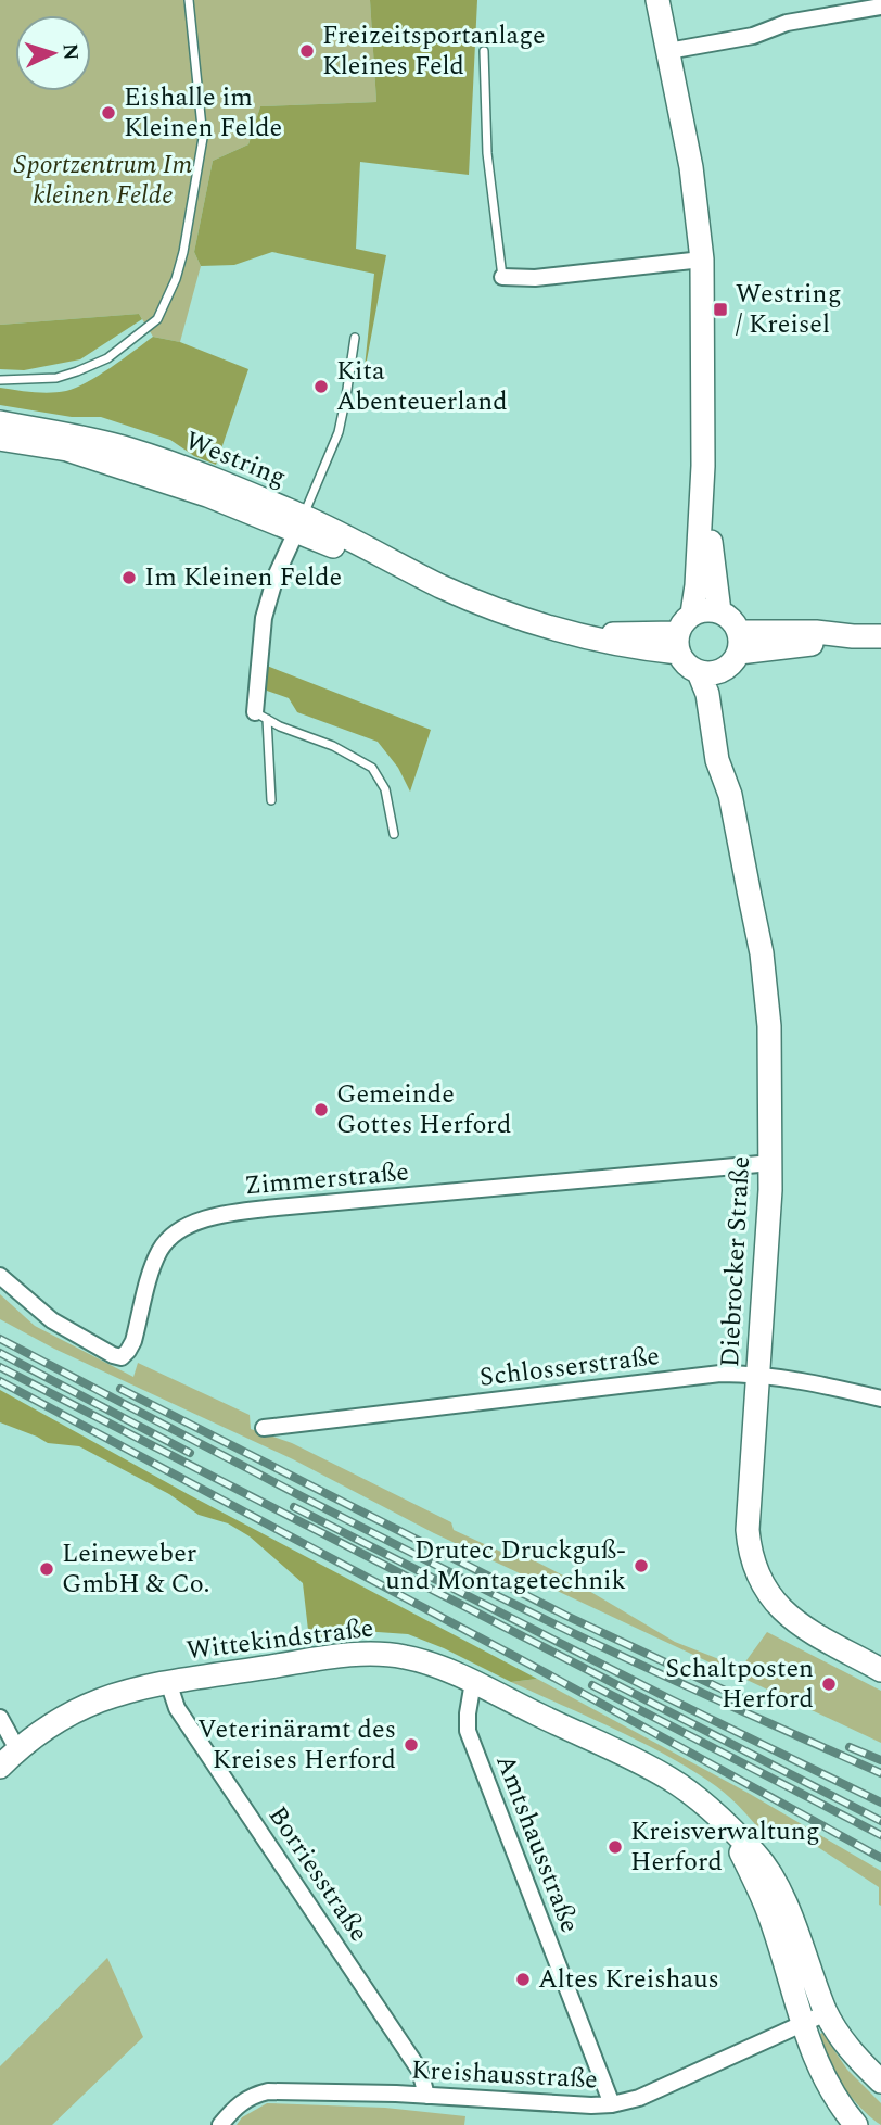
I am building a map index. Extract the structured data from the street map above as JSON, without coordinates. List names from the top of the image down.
{
  "streets": {
    "street": [
      "Westring",
      "Zimmerstraße",
      "Diebrocker Straße",
      "Schlosserstraße",
      "Wittekindstraße",
      "Amtshausstraße",
      "Borriesstraße",
      "Kreishausstraße"
    ]
  },
  "crossings": [
    ["Westring", "Diebrocker Straße"],
    ["Zimmerstraße", "Diebrocker Straße"],
    ["Diebrocker Straße", "Schlosserstraße"],
    ["Wittekindstraße", "Amtshausstraße"],
    ["Wittekindstraße", "Borriesstraße"],
    ["Wittekindstraße", "Kreishausstraße"],
    ["Amtshausstraße", "Kreishausstraße"],
    ["Borriesstraße", "Kreishausstraße"]
  ],
  "parks": ["Sportzentrum Im kleinen Felde"],
  "places": {
    "other": [
      "Freizeitsportanlage Kleines Feld",
      "Eishalle im Kleinen Felde",
      "Kita Abenteuerland",
      "Im Kleinen Felde",
      "Gemeinde Gottes Herford",
      "Drutec Druckguß- und Montagetechnik",
      "Leineweber GmbH & Co.",
      "Schaltposten Herford",
      "Veterinäramt des Kreises Herford",
      "Kreisverwaltung Herford",
      "Altes Kreishaus"
    ],
    "transit": ["Westring / Kreisel"]
  },
  "north": "right"
}
